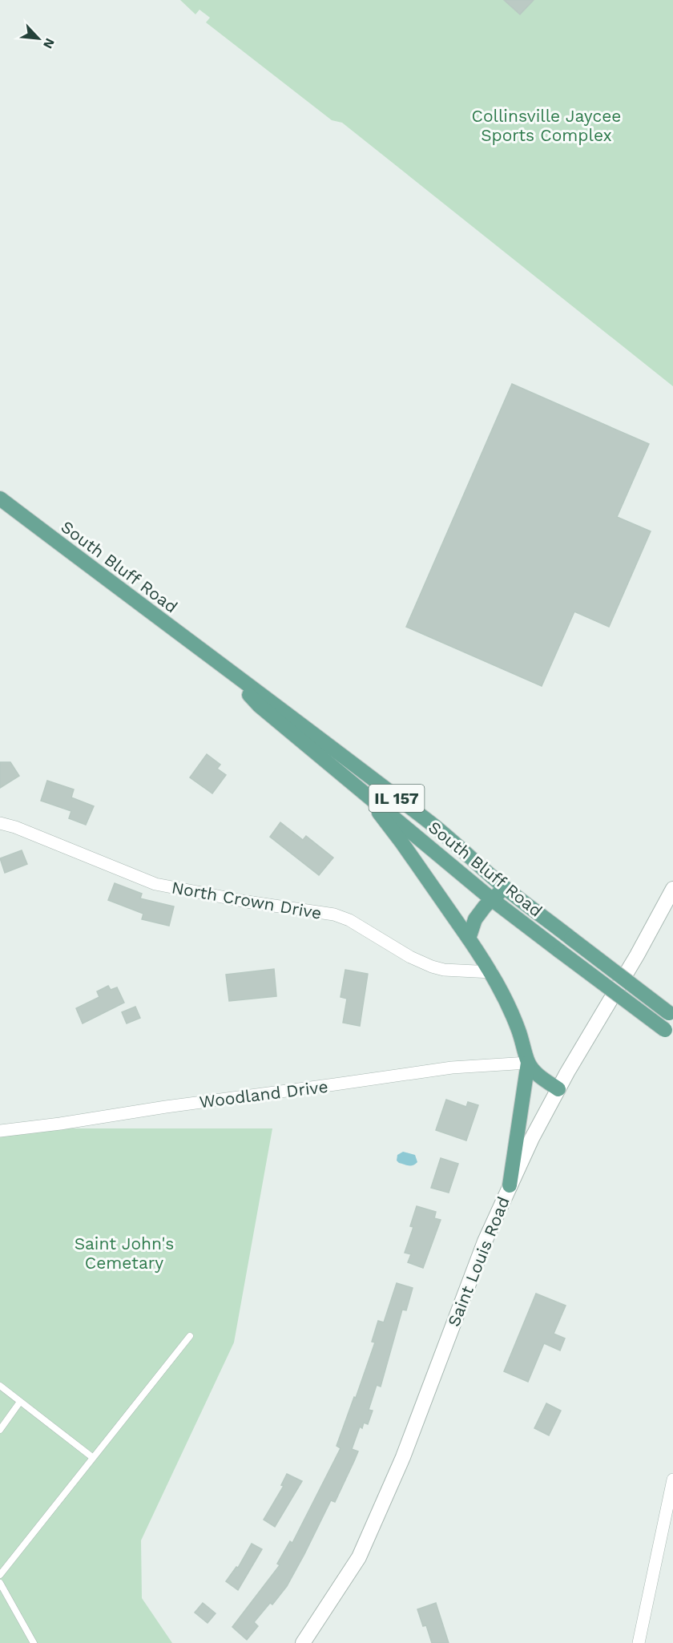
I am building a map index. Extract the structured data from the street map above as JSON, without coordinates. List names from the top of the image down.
{
  "streets": {
    "main road": ["South Bluff Road", "IL 157"],
    "street": ["North Crown Drive", "Woodland Drive", "Saint Louis Road"]
  },
  "parks": ["Collinsville Jaycee Sports Complex", "Saint John's Cemetary"],
  "north": "bottom right"
}
